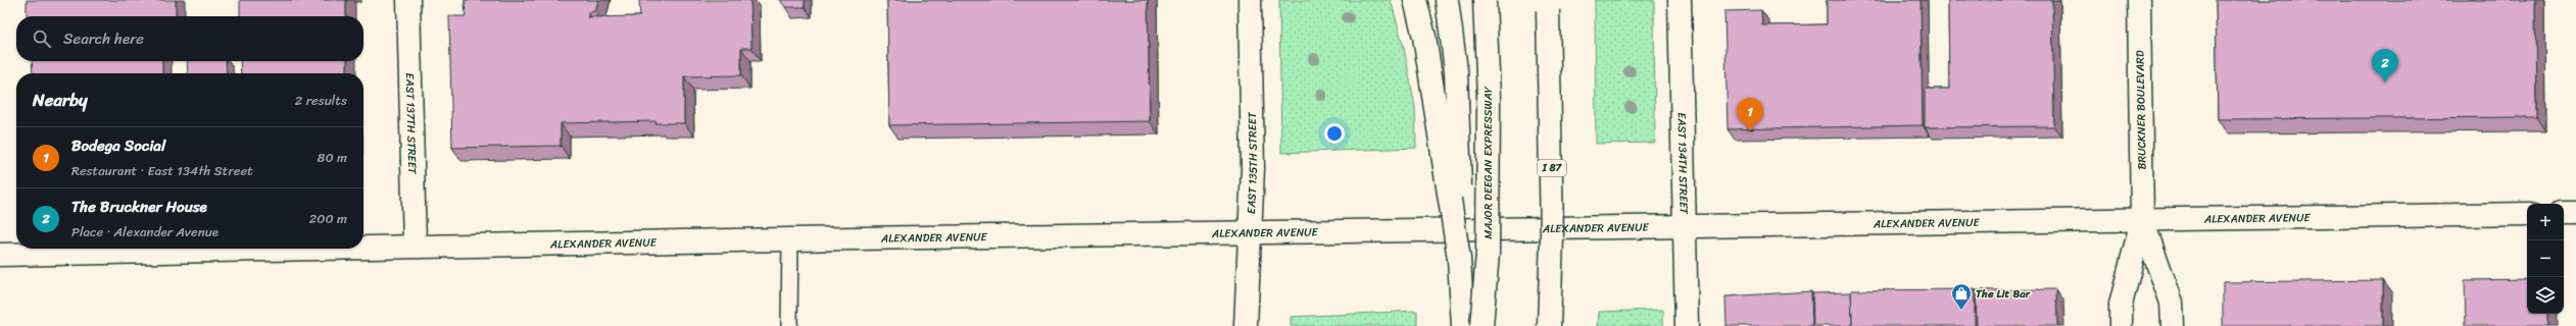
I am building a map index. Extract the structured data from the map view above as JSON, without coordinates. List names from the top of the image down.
{
  "streets": {
    "main road": [
      "BRUCKNER BOULEVARD",
      "EAST 137TH STREET",
      "EAST 135TH STREET",
      "MAJOR DEEGAN EXPRESSWAY",
      "EAST 134TH STREET",
      "I 87",
      "ALEXANDER AVENUE"
    ]
  },
  "crossings": [
    ["BRUCKNER BOULEVARD", "ALEXANDER AVENUE"],
    ["EAST 137TH STREET", "ALEXANDER AVENUE"],
    ["EAST 135TH STREET", "ALEXANDER AVENUE"],
    ["EAST 134TH STREET", "ALEXANDER AVENUE"]
  ],
  "places": {
    "shop": ["The Lit Bar"]
  },
  "page": {
    "search": "Search here",
    "pins": ["2", "1"],
    "heading": ["Nearby", "2 results"],
    "list": [
      {
        "mark": "1",
        "name": "Bodega Social",
        "note": "Restaurant · East 134th Street",
        "value": "80 m"
      },
      {
        "mark": "2",
        "name": "The Bruckner House",
        "note": "Place · Alexander Avenue",
        "value": "200 m"
      }
    ],
    "map_buttons": ["+", "−"]
  }
}
